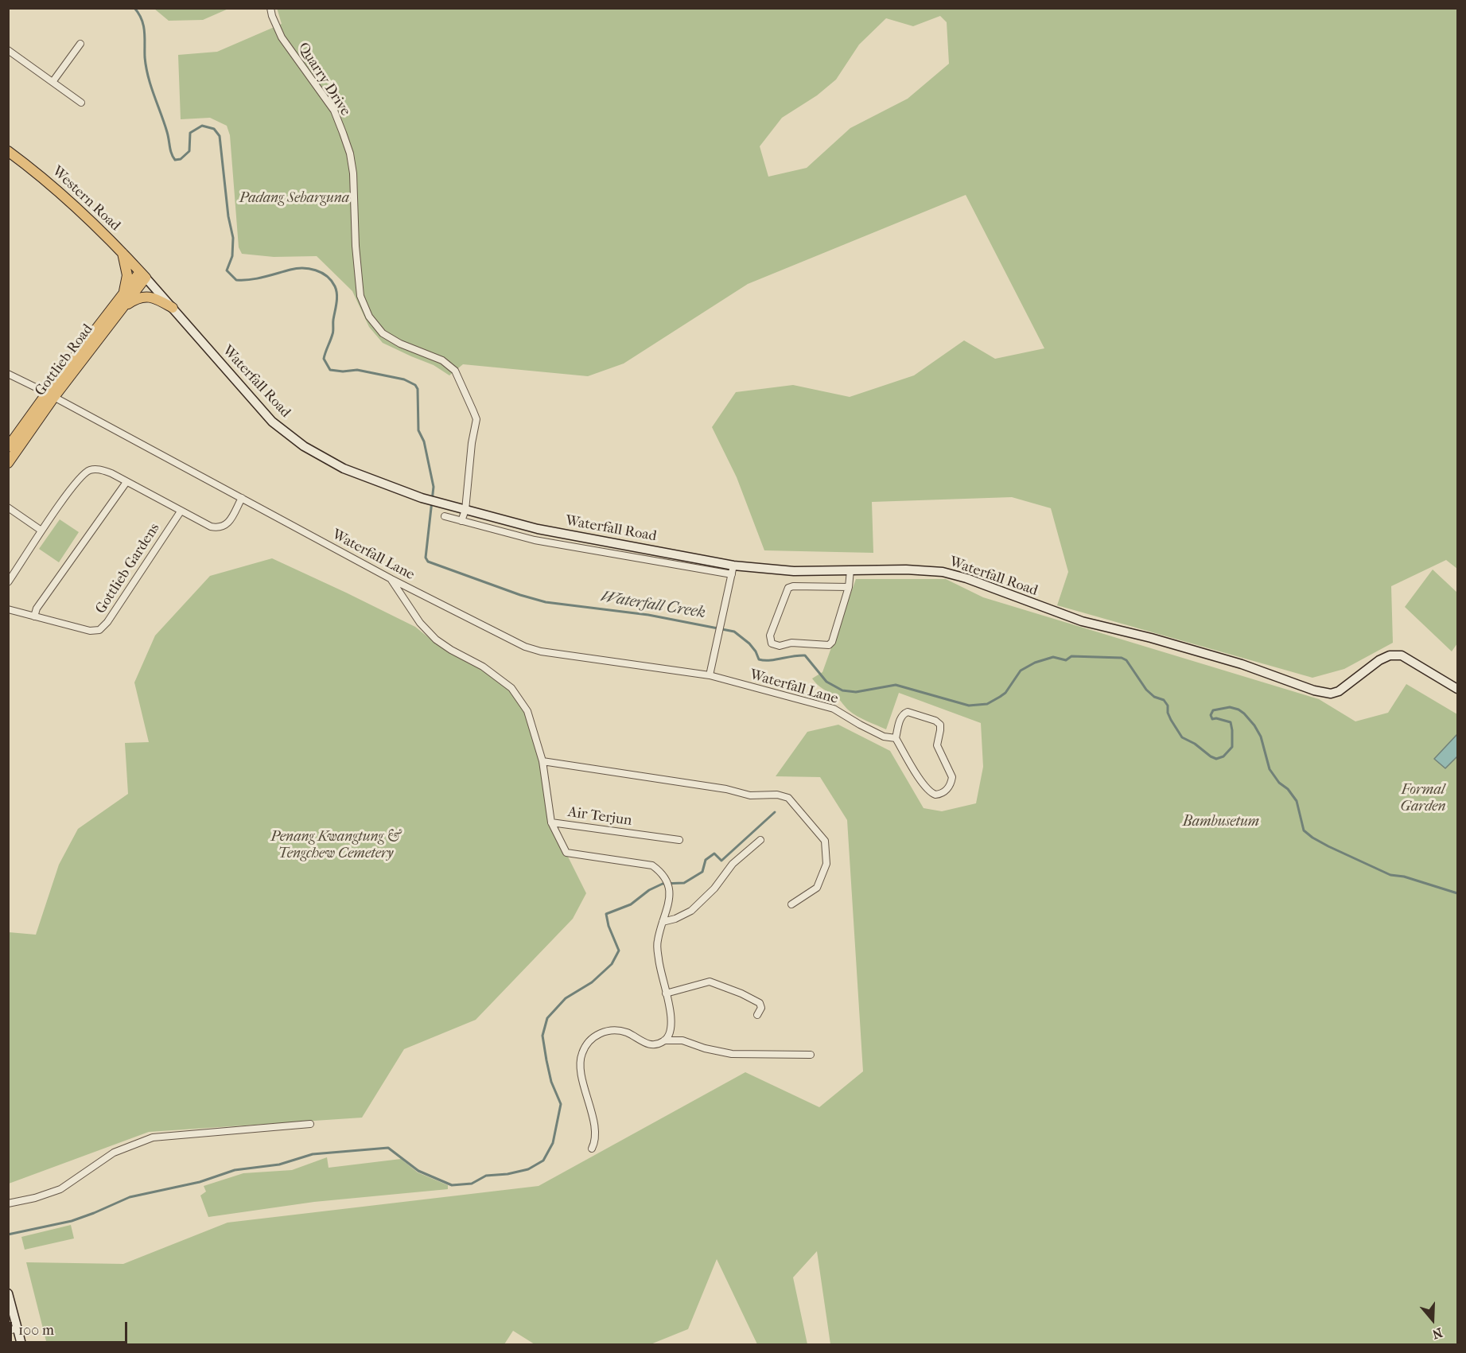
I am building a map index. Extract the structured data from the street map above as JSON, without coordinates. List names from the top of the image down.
{
  "streets": {
    "main road": ["Western Road", "Gottlieb Road"],
    "street": [
      "Quarry Drive",
      "Waterfall Road",
      "Waterfall Lane",
      "Gottlieb Gardens",
      "Air Terjun"
    ]
  },
  "crossings": [
    ["Quarry Drive", "Waterfall Road"],
    ["Western Road", "Gottlieb Road"],
    ["Western Road", "Waterfall Road"],
    ["Gottlieb Road", "Waterfall Road"],
    ["Gottlieb Road", "Waterfall Lane"],
    ["Waterfall Lane", "Air Terjun"]
  ],
  "water": ["Waterfall Creek"],
  "parks": [
    "Padang Sebarguna",
    "Formal Garden",
    "Bambusetum",
    "Penang Kwangtung & Tengchew Cemetery"
  ],
  "scale_bar": "100 m",
  "north": "bottom"
}
